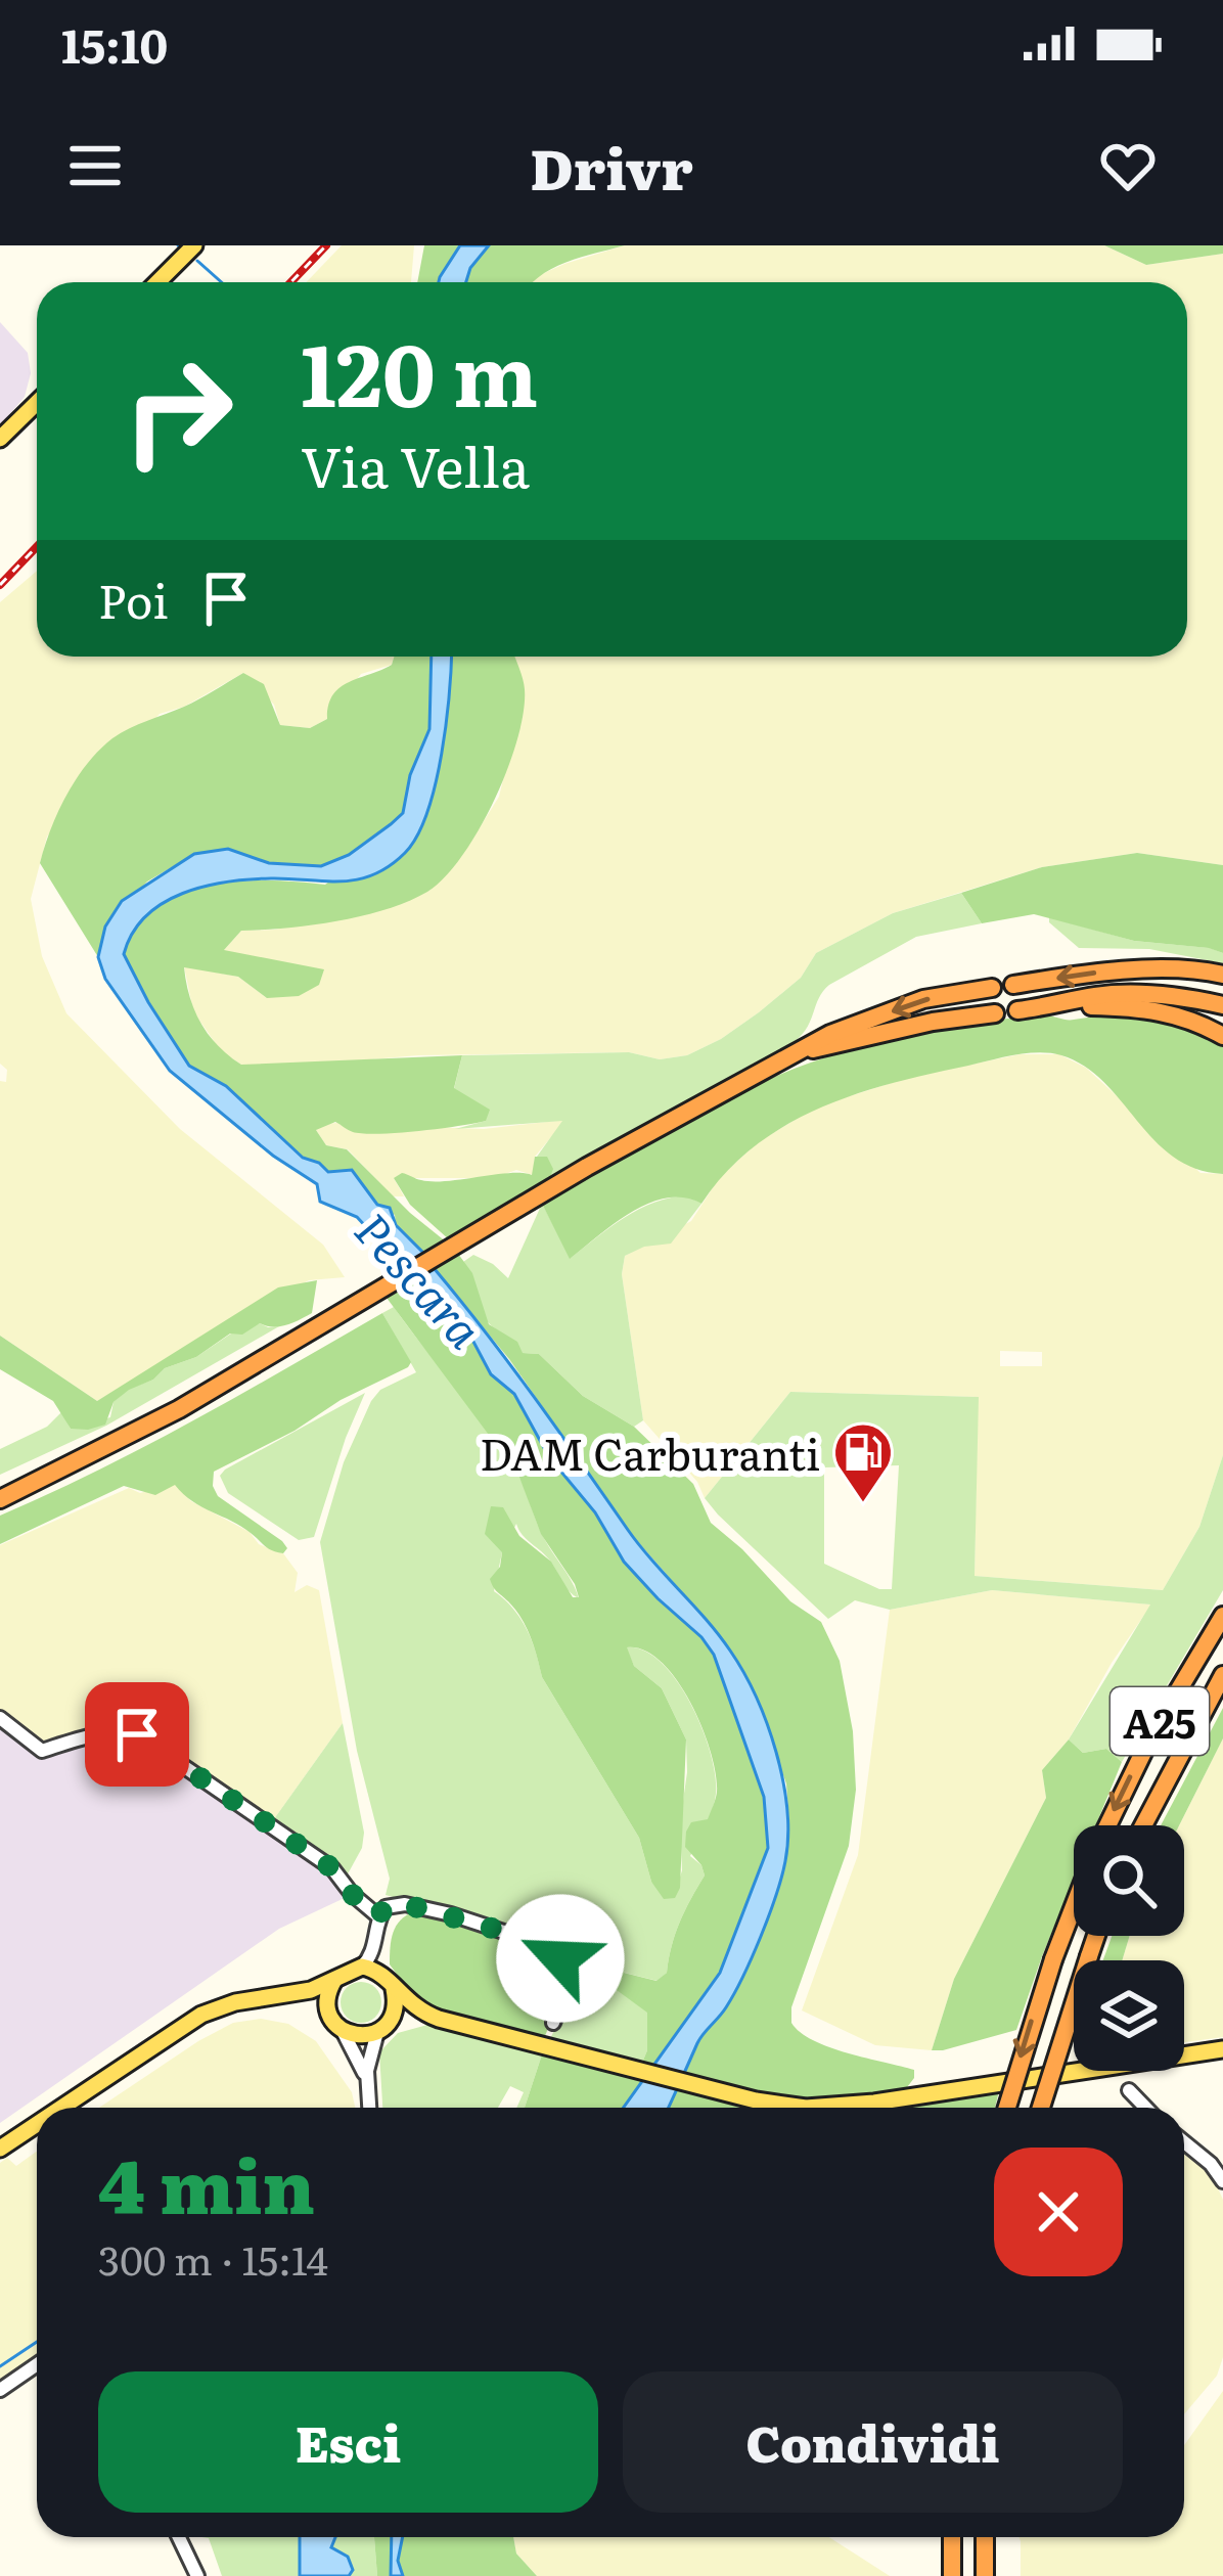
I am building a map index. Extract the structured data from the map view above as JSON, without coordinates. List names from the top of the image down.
{
  "streets": {
    "highway": ["A25"]
  },
  "water": ["Pescara"],
  "places": {
    "fuel station": ["DAM Carburanti"]
  },
  "page": {
    "status": "15:10",
    "header": "Drivr",
    "turn": ["120 m", "Via Vella"],
    "then": "Poi",
    "heading": ["4 min", "300 m · 15:14"],
    "buttons": ["Esci", "Condividi"]
  }
}
